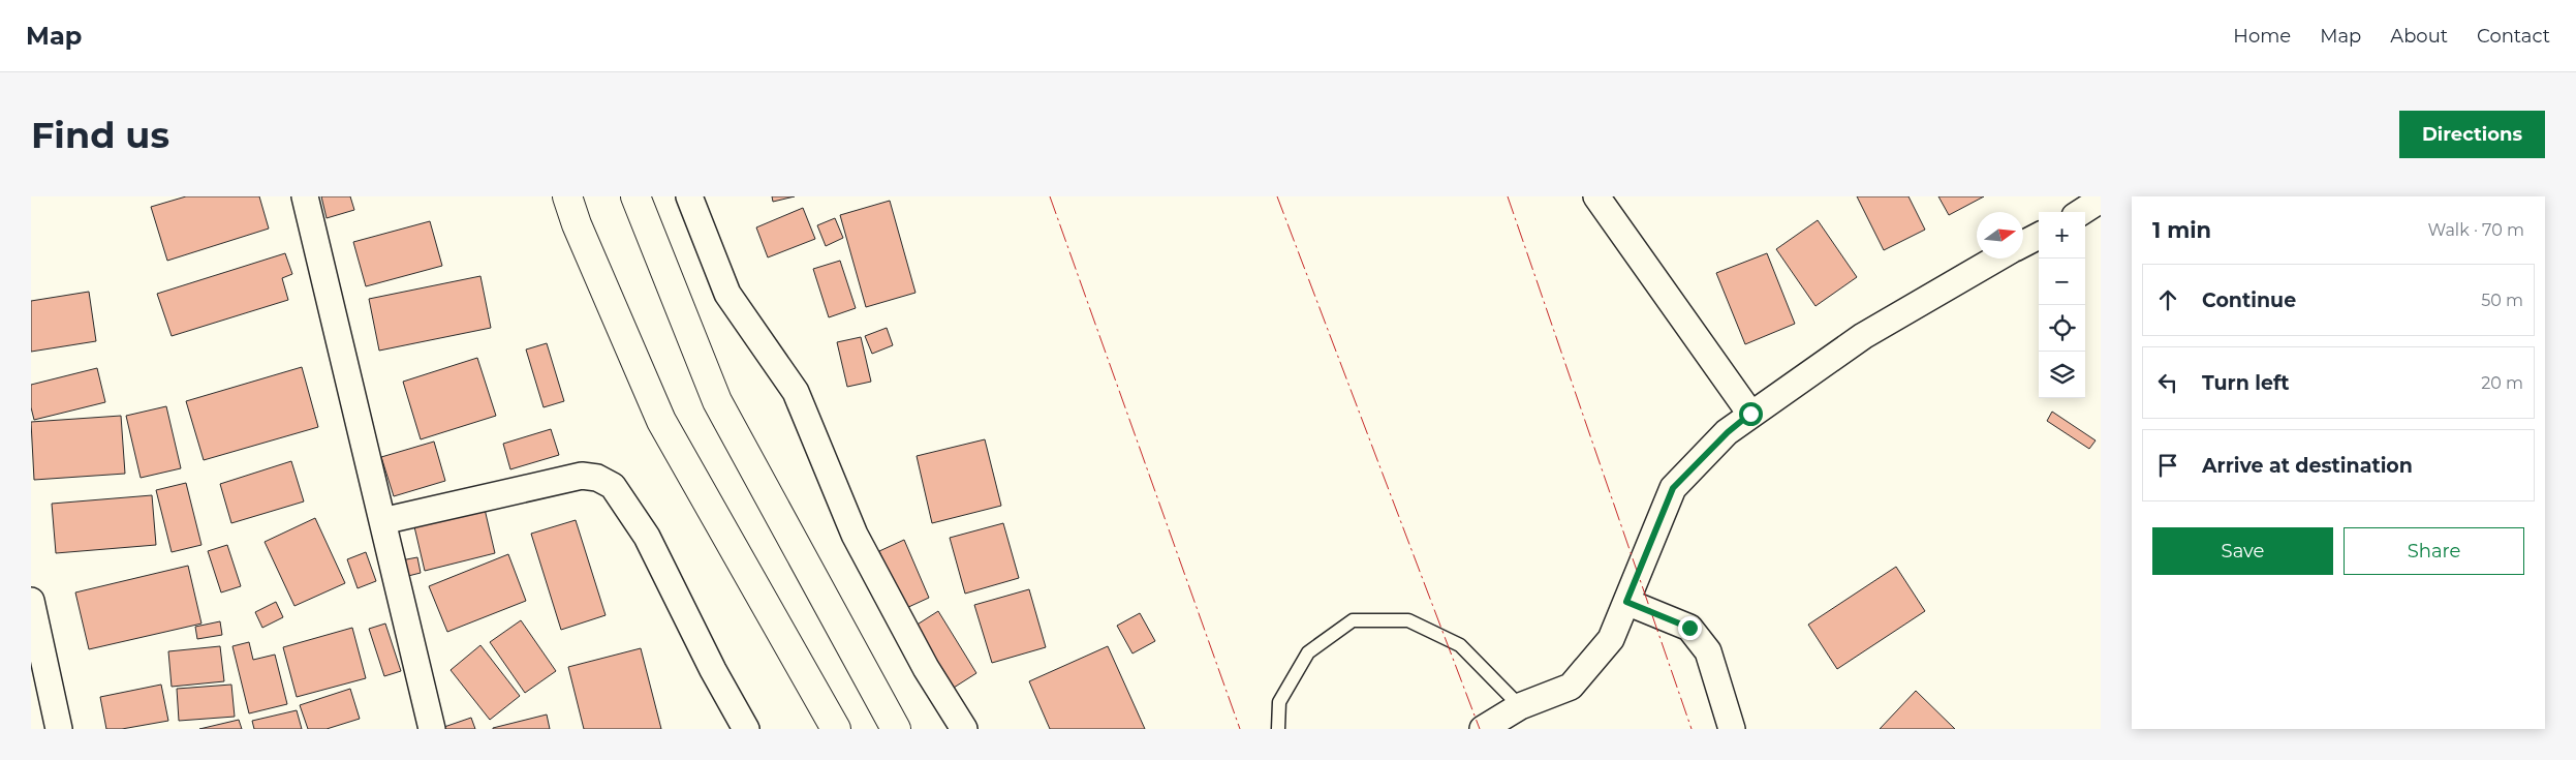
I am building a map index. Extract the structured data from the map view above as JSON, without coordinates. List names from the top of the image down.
{
  "north": "right",
  "page": {
    "header": "Map",
    "nav": [
      "Home",
      "Map",
      "About",
      "Contact"
    ],
    "buttons": [
      "Directions",
      ["Save", "Share"]
    ],
    "title": "Find us",
    "heading": ["1 min", "Walk · 70 m"],
    "map_buttons": ["+", "−"],
    "list": [
      ["Continue", "50 m"],
      ["Turn left", "20 m"],
      "Arrive at destination"
    ]
  }
}
